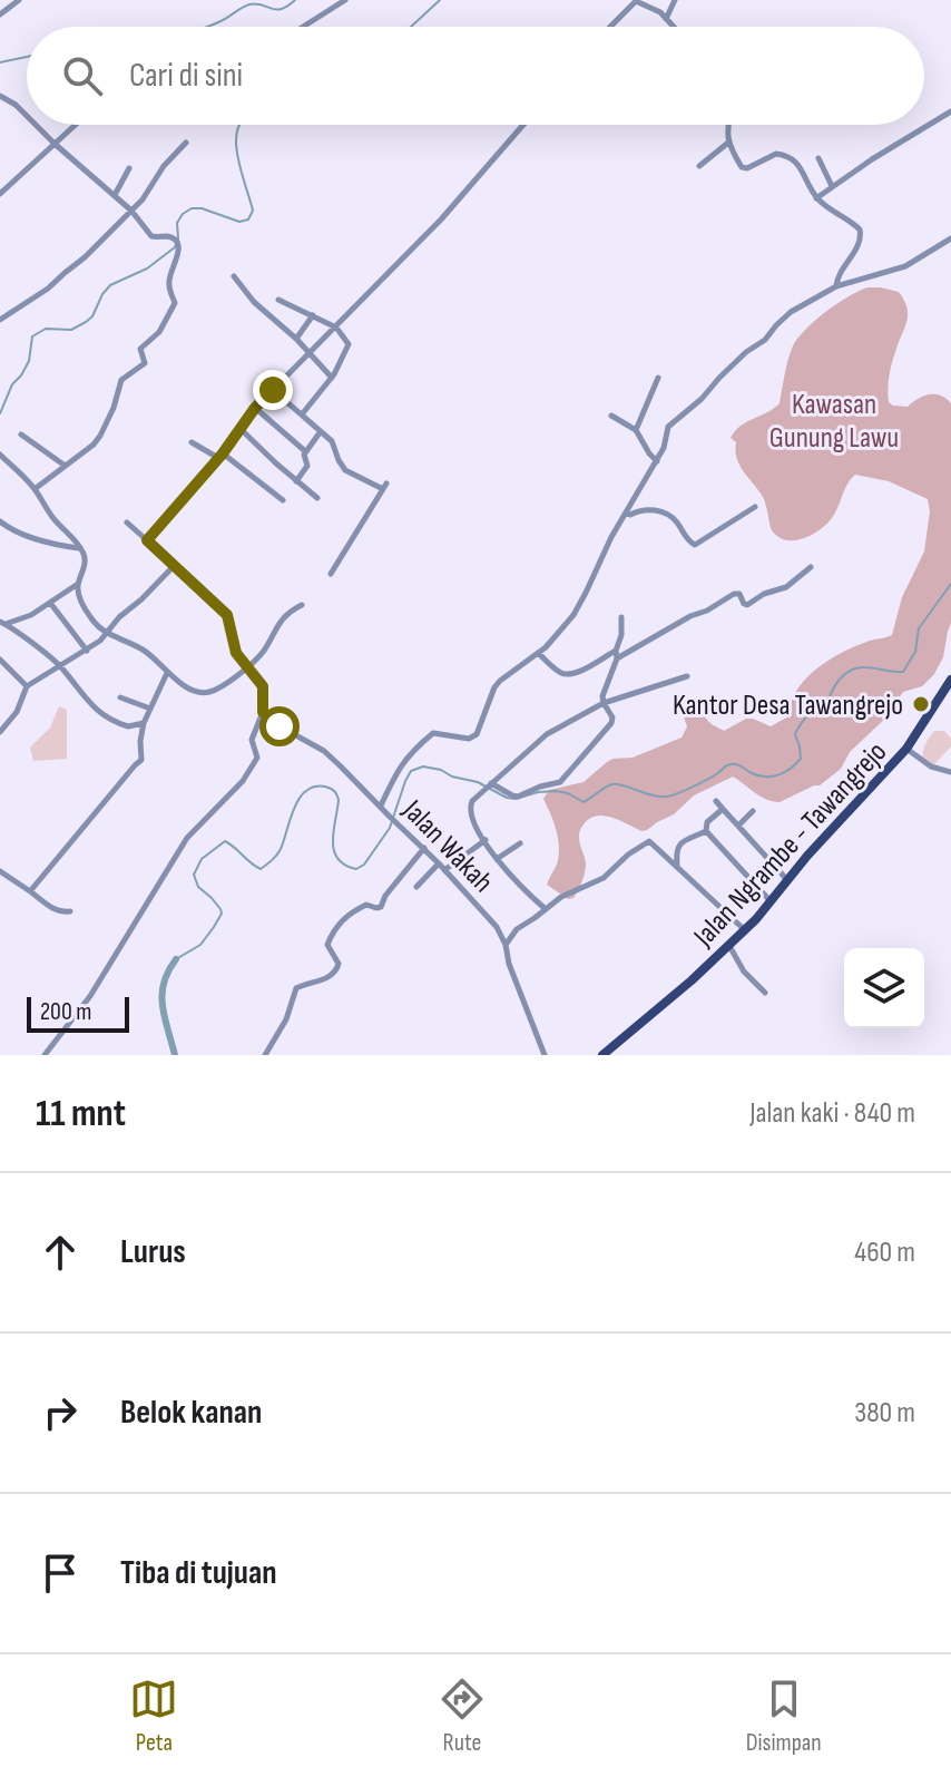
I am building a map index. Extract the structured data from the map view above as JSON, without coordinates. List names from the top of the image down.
{
  "streets": {
    "main road": ["Jalan Ngrambe - Tawangrejo"],
    "street": ["Jalan Wakah"]
  },
  "parks": ["Kawasan Gunung Lawu"],
  "places": ["Kantor Desa Tawangrejo"],
  "scale_bar": "200 m",
  "page": {
    "search": "Cari di sini",
    "scale": "200 m",
    "heading": ["11 mnt", "Jalan kaki · 840 m"],
    "list": [
      ["Lurus", "460 m"],
      ["Belok kanan", "380 m"],
      "Tiba di tujuan"
    ],
    "nav": ["Peta", "Rute", "Disimpan"]
  }
}
